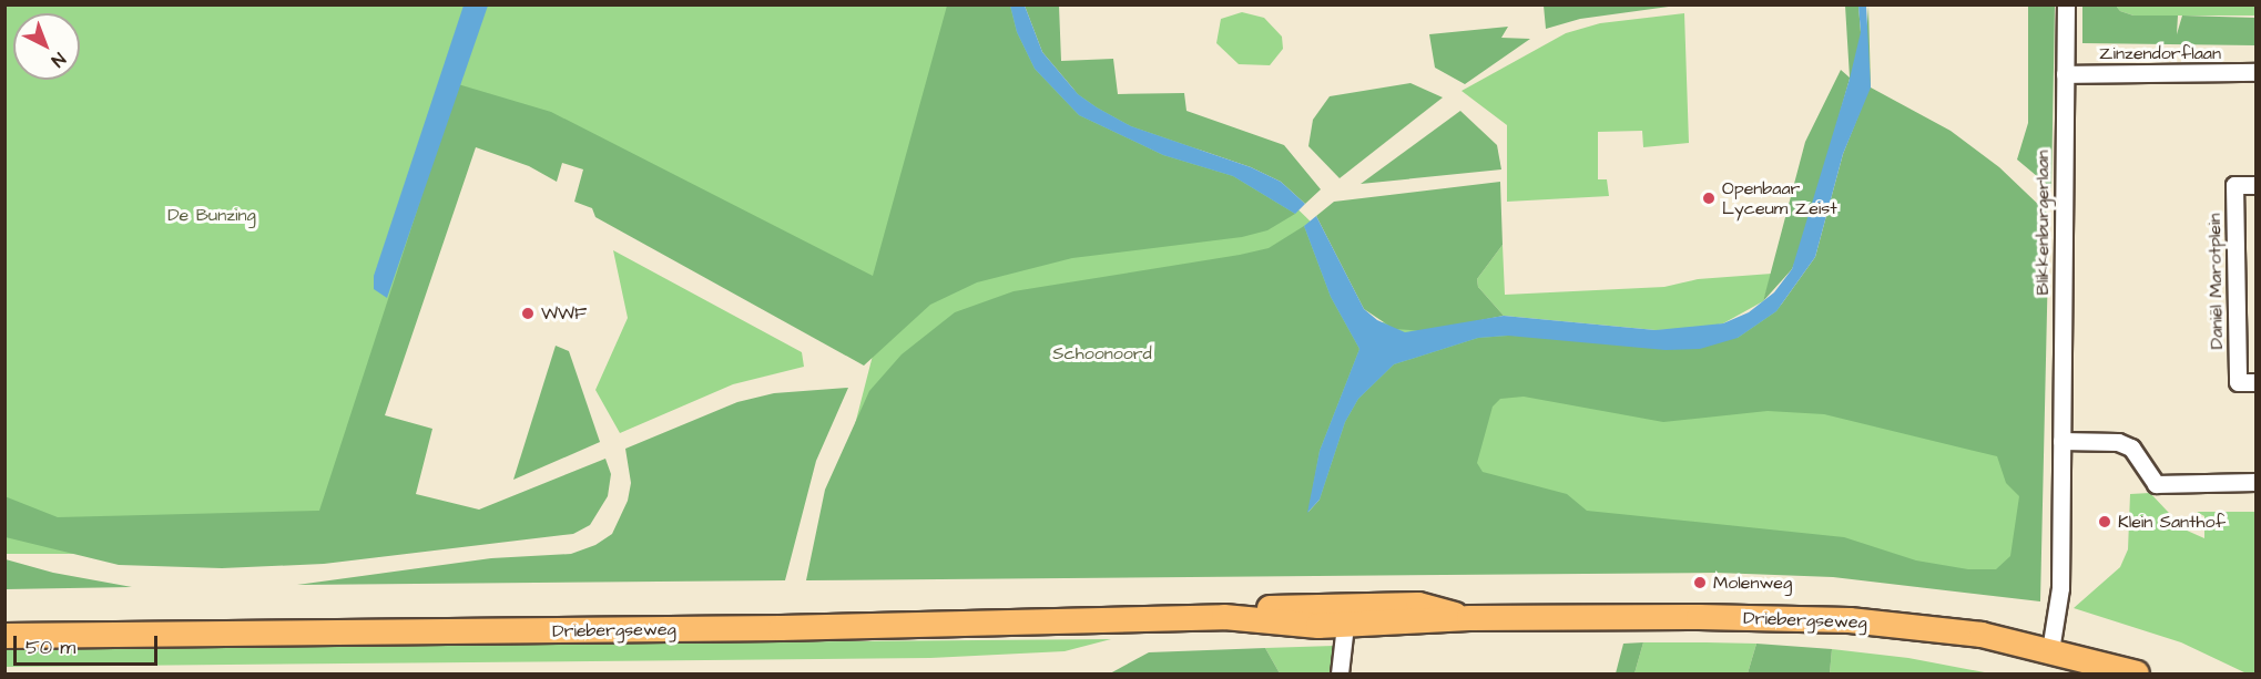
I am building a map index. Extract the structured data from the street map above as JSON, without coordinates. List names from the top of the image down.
{
  "streets": {
    "main road": ["Driebergseweg"],
    "street": ["Zinzendorflaan", "Blikkenburgerlaan", "Daniël Marotplein"]
  },
  "crossings": [
    ["Zinzendorflaan", "Blikkenburgerlaan"],
    ["Blikkenburgerlaan", "Driebergseweg"]
  ],
  "parks": ["De Bunzing", "Schoonoord"],
  "places": [
    "Openbaar Lyceum Zeist",
    "WWF",
    "Klein Santhof",
    "Molenweg"
  ],
  "scale_bar": "50 m",
  "north": "bottom right"
}
